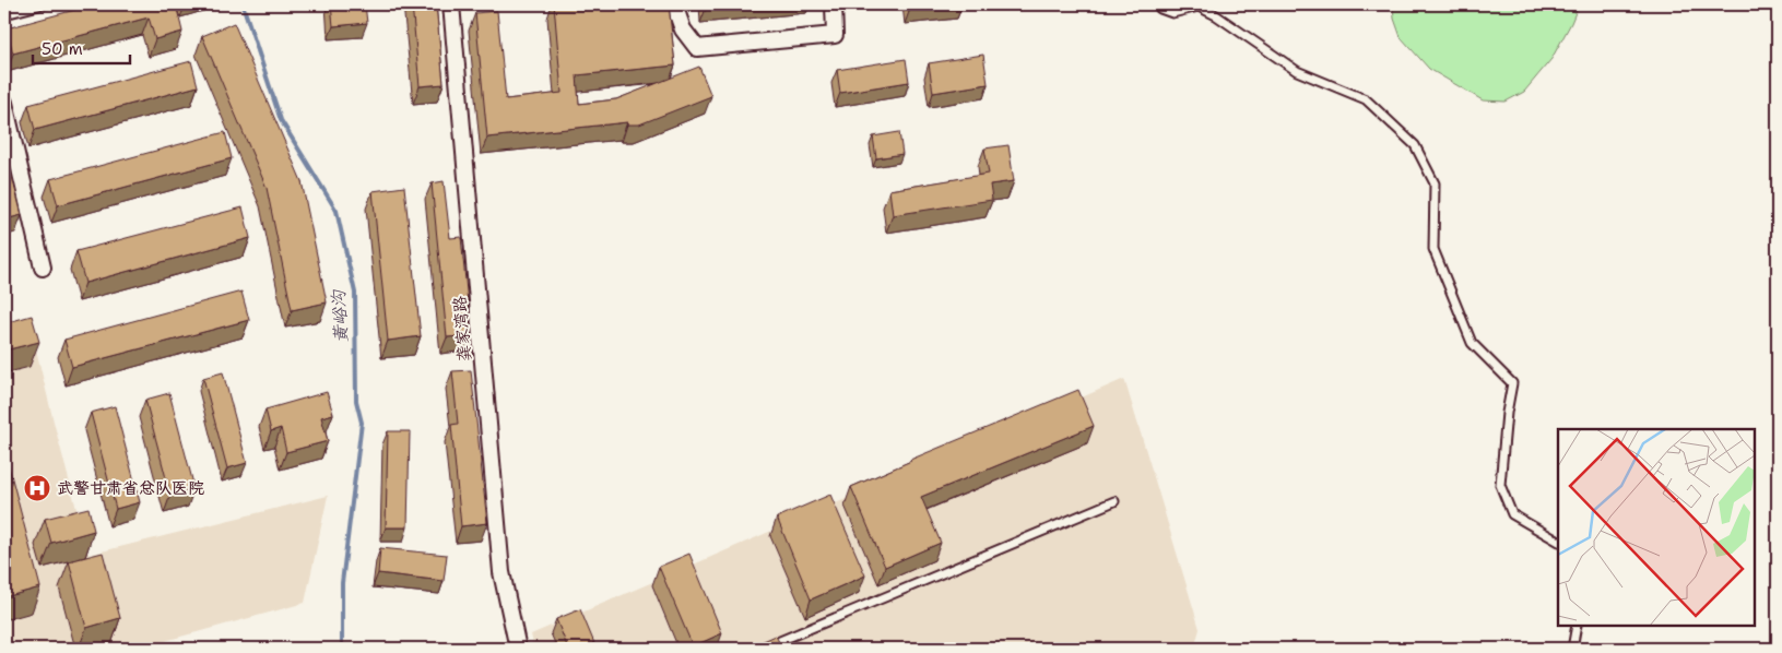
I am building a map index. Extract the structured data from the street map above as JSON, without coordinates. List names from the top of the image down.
{
  "streets": {
    "street": ["龚家湾路"]
  },
  "water": ["黄峪沟"],
  "places": {
    "hospital": ["武警甘肃省总队医院"]
  },
  "scale_bar": "50 m"
}
